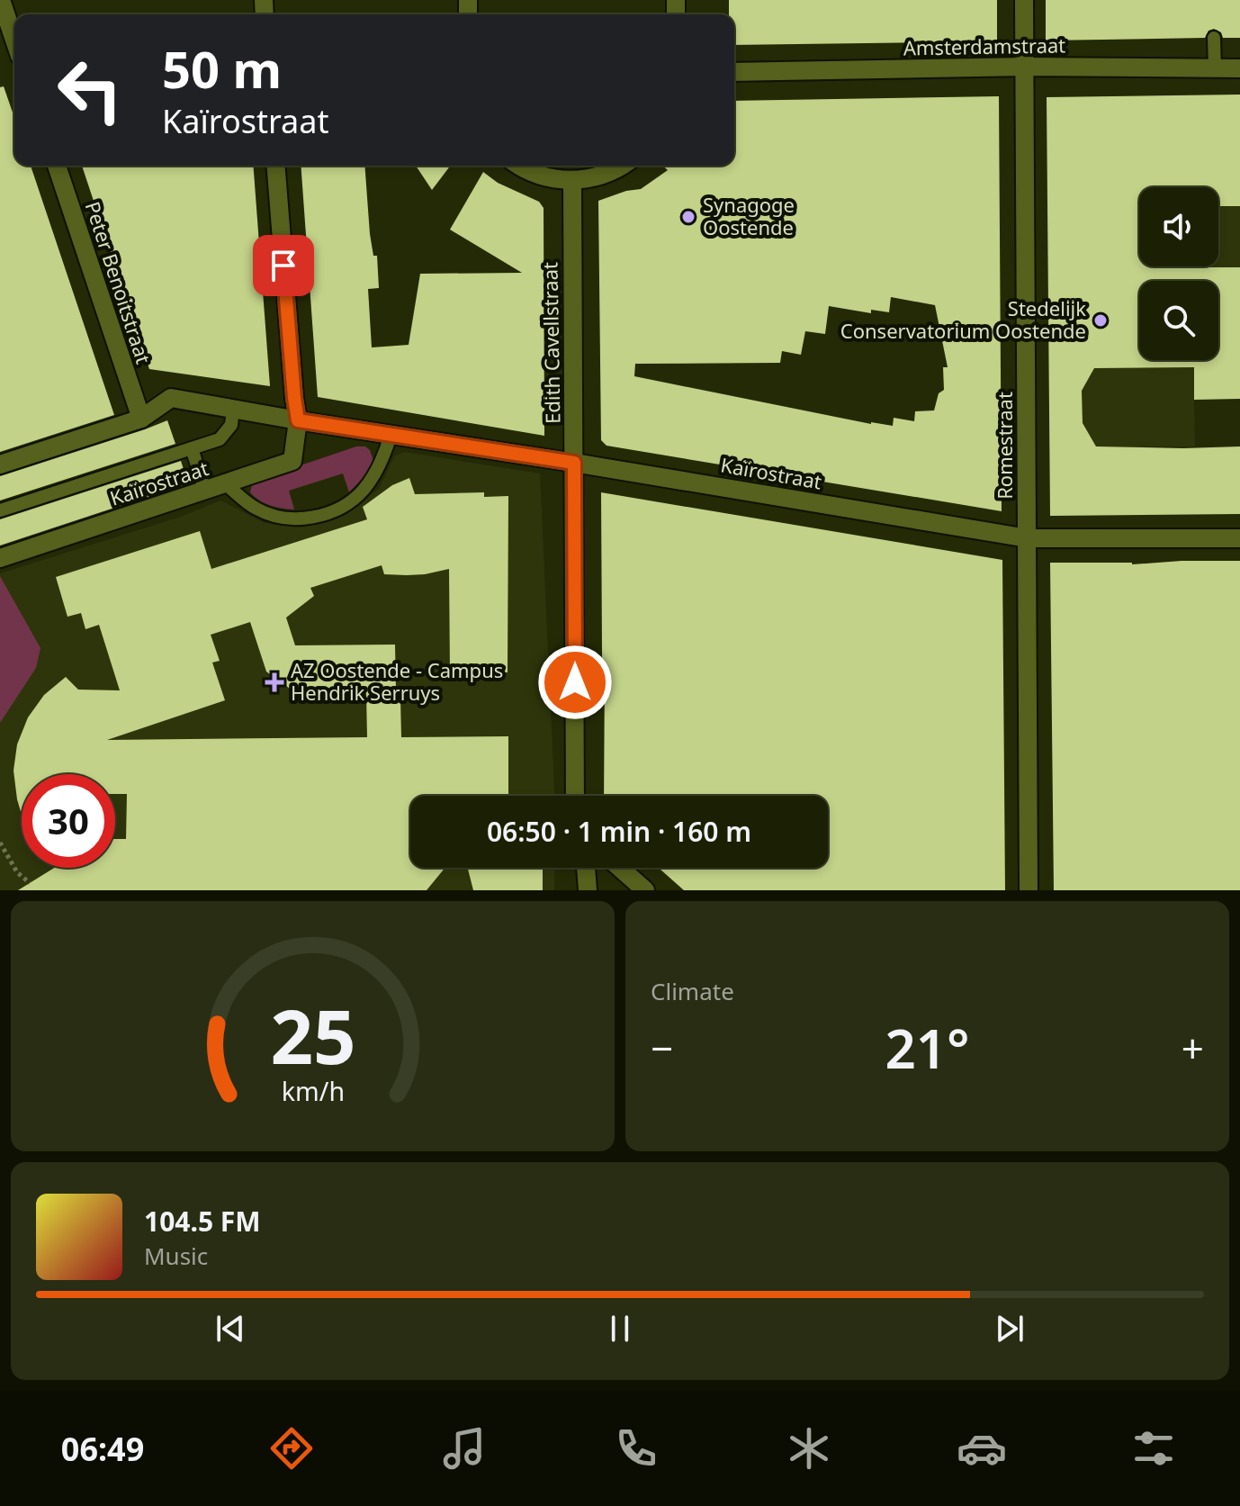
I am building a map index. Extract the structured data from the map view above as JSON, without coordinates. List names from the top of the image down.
{
  "streets": {
    "street": [
      "Amsterdamstraat",
      "Peter Benoitstraat",
      "Edith Cavellstraat",
      "Romestraat",
      "Kaïrostraat"
    ]
  },
  "crossings": [
    ["Amsterdamstraat", "Romestraat"],
    ["Peter Benoitstraat", "Kaïrostraat"],
    ["Edith Cavellstraat", "Kaïrostraat"],
    ["Romestraat", "Kaïrostraat"]
  ],
  "places": {
    "other": ["Synagoge Oostende", "Stedelijk Conservatorium Oostende"],
    "health": ["AZ Oostende - Campus Hendrik Serruys"]
  },
  "page": {
    "turn": ["50 m", "Kaïrostraat"],
    "limit": "30",
    "trip": "06:50 · 1 min · 160 m",
    "tile": "Climate",
    "heat": ["−", "21°", "+"],
    "song": ["104.5 FM", "Music"],
    "tabs": "06:49",
    "gauge": ["25", "km/h"]
  }
}
